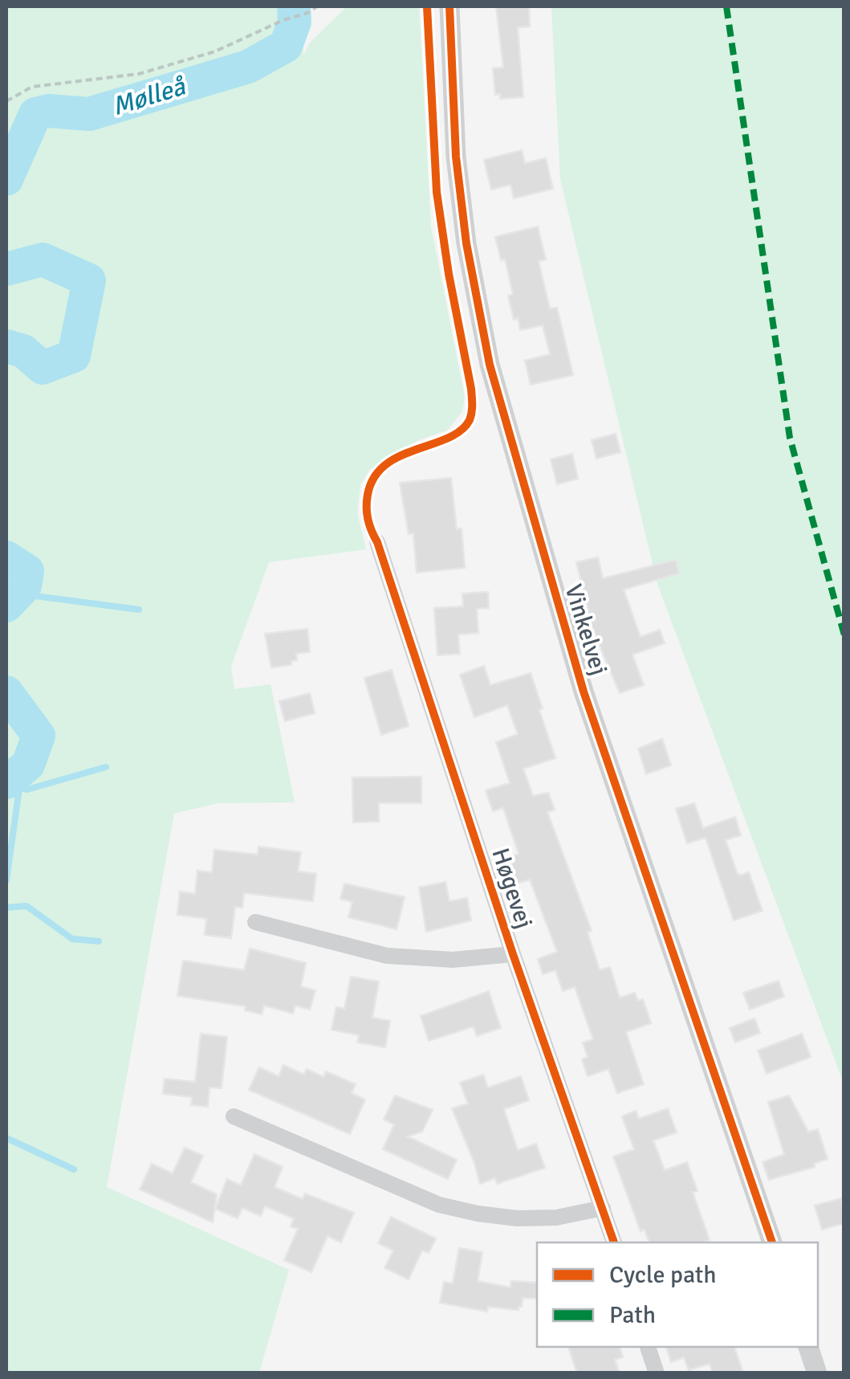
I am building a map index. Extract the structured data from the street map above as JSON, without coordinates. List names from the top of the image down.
{
  "streets": {
    "street": ["Vinkelvej", "Høgevej"]
  },
  "water": ["Mølleå"],
  "legend": ["Cycle path", "Path"]
}
